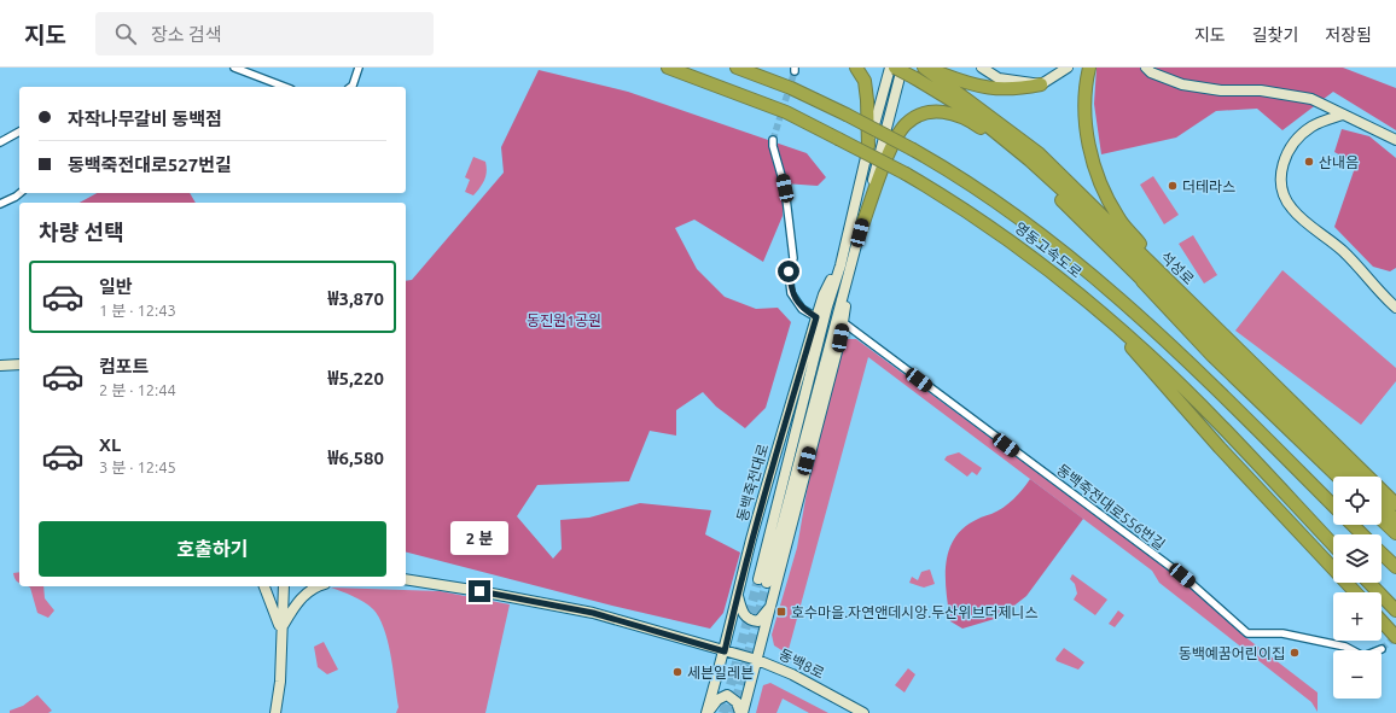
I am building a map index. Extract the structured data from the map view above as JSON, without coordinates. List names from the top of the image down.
{
  "streets": {
    "highway": ["영동고속도로", "석성로"],
    "main road": ["동백죽전대로", "동백8로"],
    "street": ["동백죽전대로556번길"]
  },
  "crossings": [
    ["동백죽전대로", "동백죽전대로556번길"],
    ["동백죽전대로", "동백8로"]
  ],
  "parks": ["동진원1공원"],
  "places": {
    "other": [
      "산내음",
      "더테라스",
      "동백예꿈어린이집",
      "세븐일레븐"
    ],
    "transit": ["호수마을.자연앤데시앙.두산위브더제니스"]
  },
  "page": {
    "header": "지도",
    "search": "장소 검색",
    "nav": ["지도", "길찾기", "저장됨"],
    "banner": ["자작나무갈비 동백점", "동백죽전대로527번길"],
    "heading": "차량 선택",
    "list": [
      {
        "name": "일반",
        "note": "1 분 · 12:43",
        "value": "₩3,870"
      },
      {
        "name": "컴포트",
        "note": "2 분 · 12:44",
        "value": "₩5,220"
      },
      {
        "name": "XL",
        "note": "3 분 · 12:45",
        "value": "₩6,580"
      }
    ],
    "map_buttons": ["+", "−"],
    "buttons": "호출하기",
    "bubble": "2 분"
  }
}
